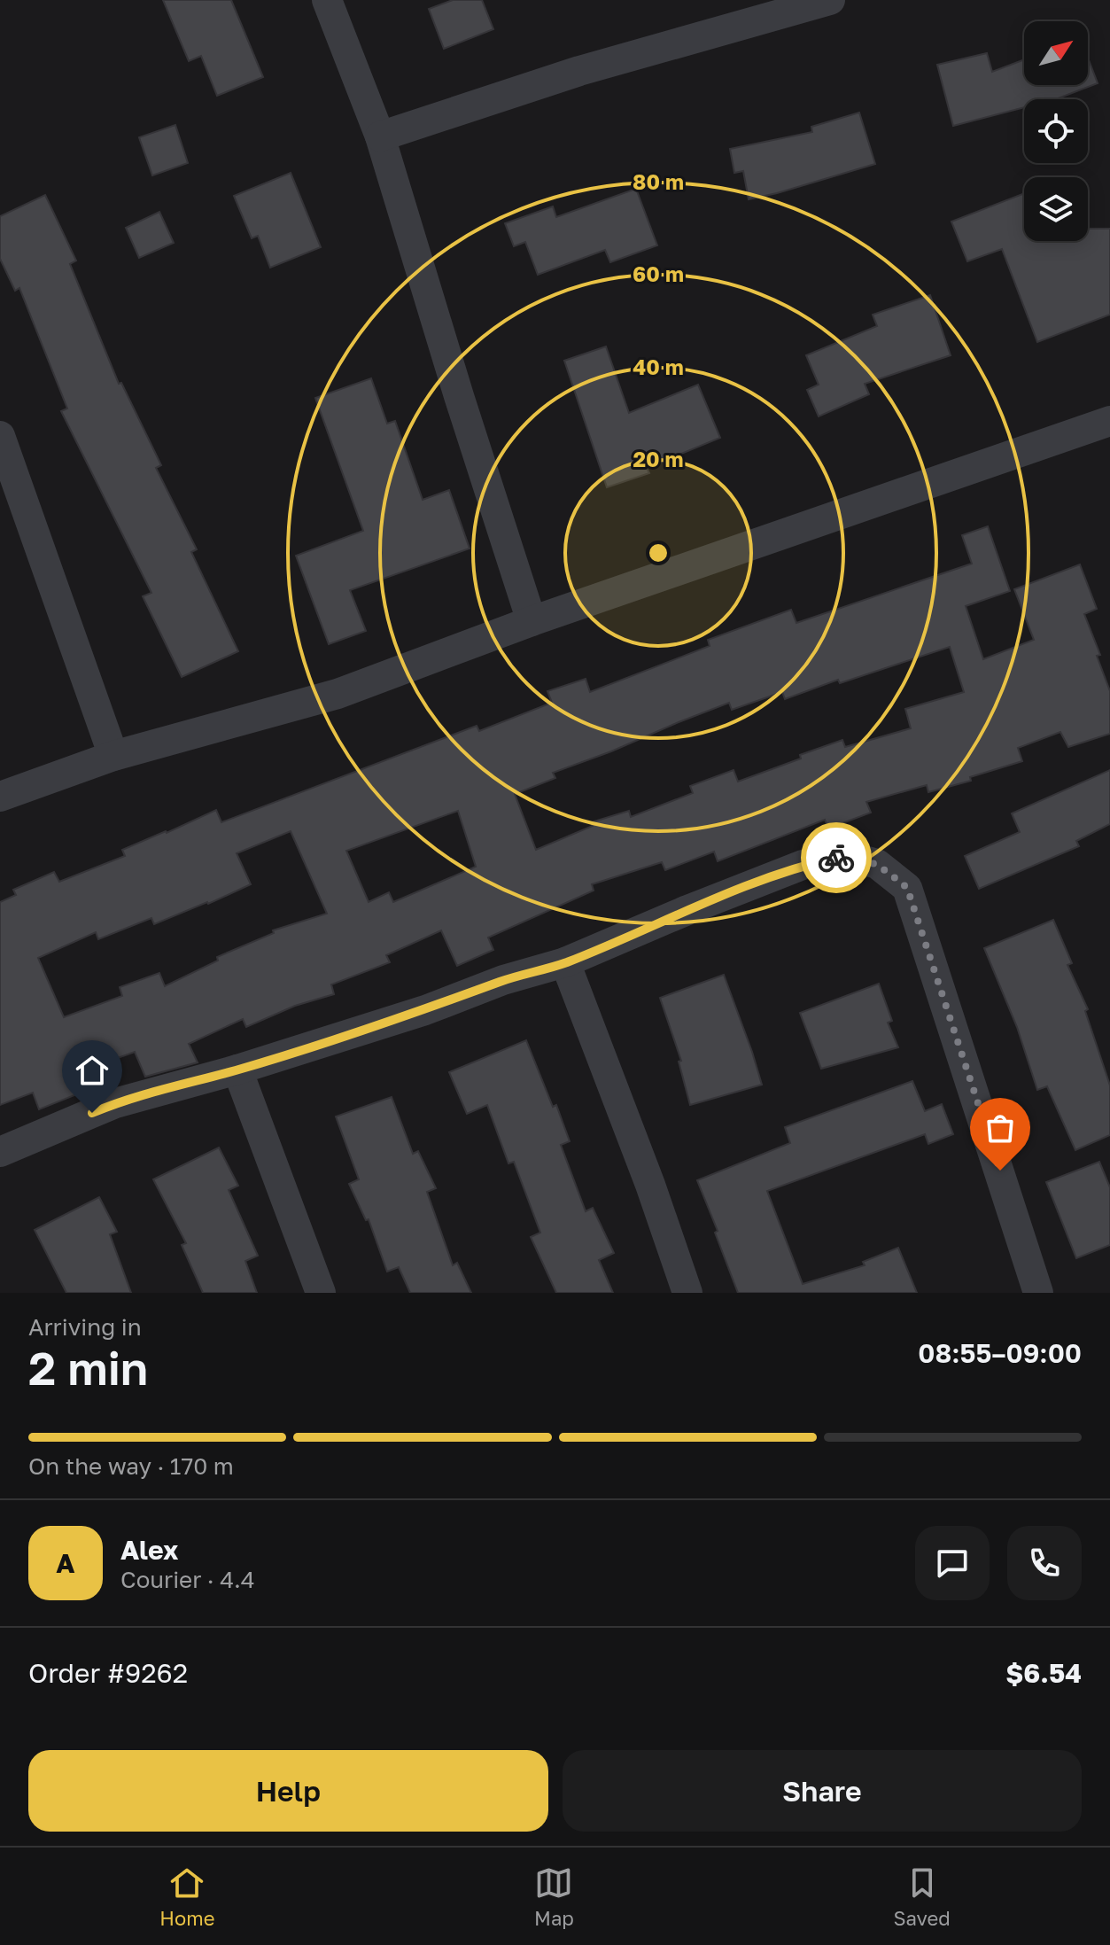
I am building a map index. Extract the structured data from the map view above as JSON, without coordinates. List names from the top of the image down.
{
  "north": "top right",
  "page": {
    "heading": ["2 min", "Arriving in", "08:55–09:00"],
    "panel": [
      "Alex",
      "Courier · 4.4",
      "Order #9262",
      "$6.54"
    ],
    "bar": "On the way · 170 m",
    "round": "A",
    "buttons": ["Help", "Share"],
    "tabs": ["Home", "Map", "Saved"]
  },
  "rings": [
    "80 m",
    "60 m",
    "40 m",
    "20 m"
  ]
}
